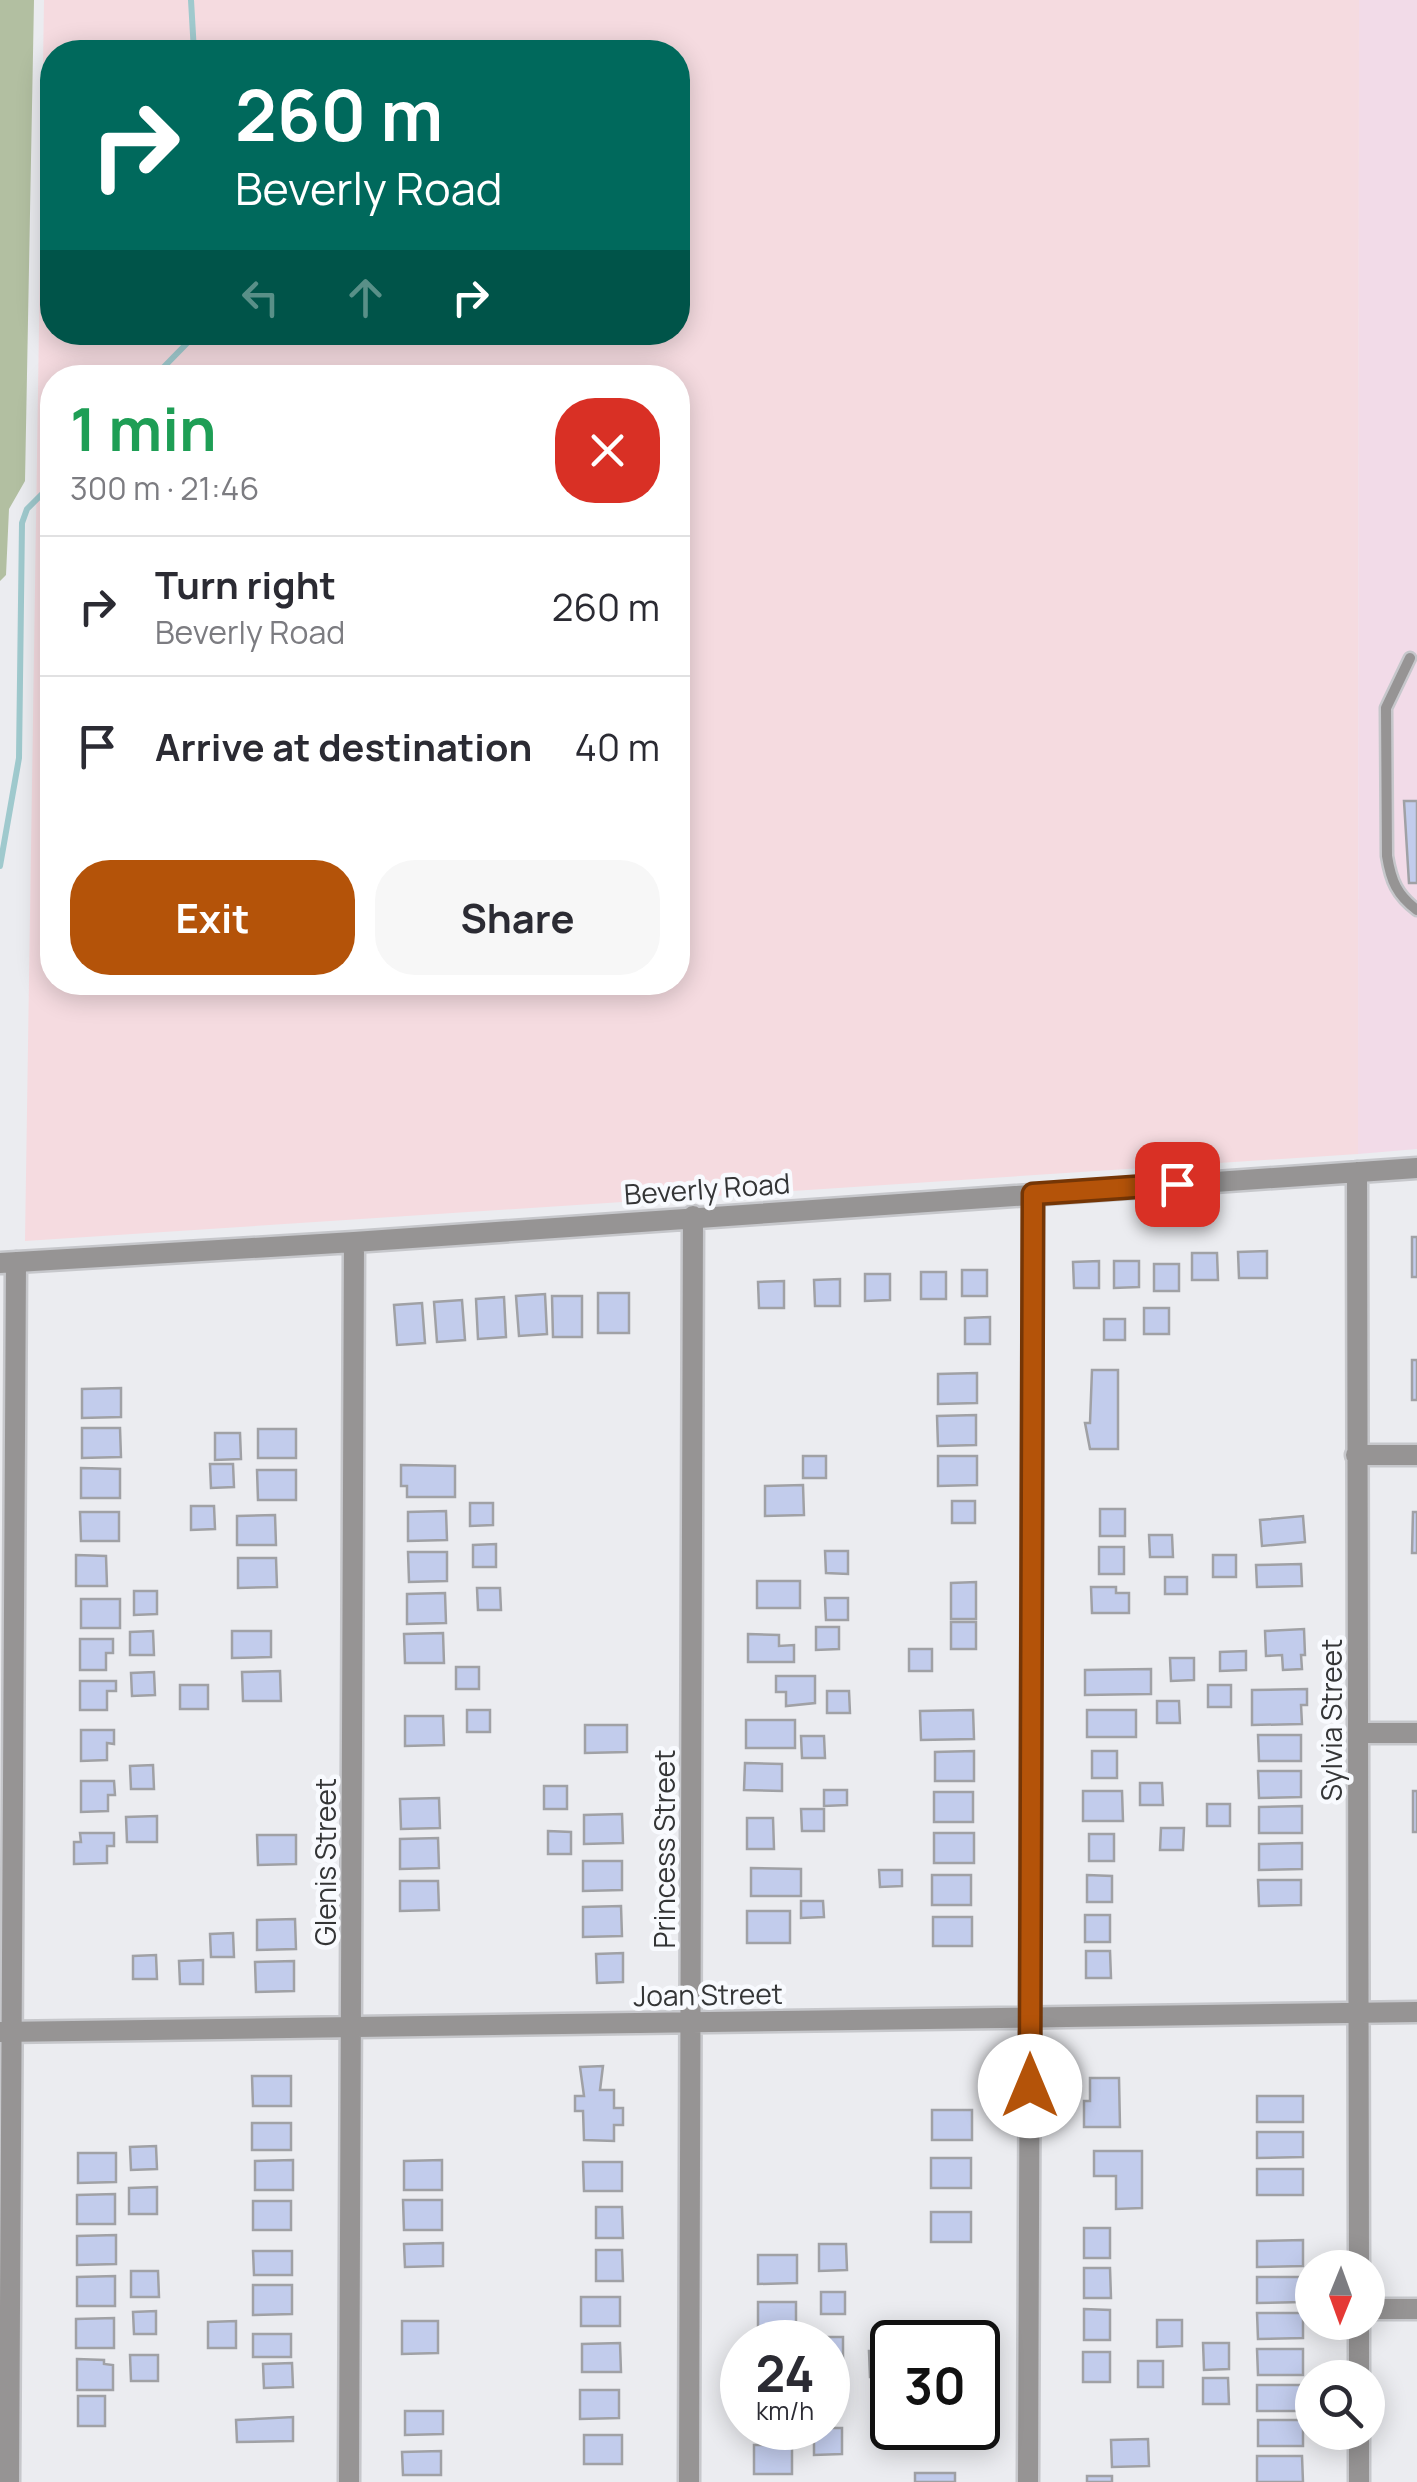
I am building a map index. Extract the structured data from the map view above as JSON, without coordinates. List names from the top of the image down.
{
  "streets": {
    "street": [
      "Beverly Road",
      "Sylvia Street",
      "Princess Street",
      "Glenis Street",
      "Joan Street"
    ]
  },
  "crossings": [
    ["Beverly Road", "Sylvia Street"],
    ["Beverly Road", "Princess Street"],
    ["Beverly Road", "Glenis Street"],
    ["Sylvia Street", "Joan Street"],
    ["Princess Street", "Joan Street"],
    ["Glenis Street", "Joan Street"]
  ],
  "north": "bottom",
  "page": {
    "turn": ["260 m", "Beverly Road"],
    "heading": ["1 min", "300 m · 21:46"],
    "list": [
      {
        "name": "Turn right",
        "note": "Beverly Road",
        "value": "260 m"
      },
      {
        "name": "Arrive at destination",
        "value": "40 m"
      }
    ],
    "buttons": ["Exit", "Share"],
    "speed": "24 km/h",
    "limit": "30"
  }
}
